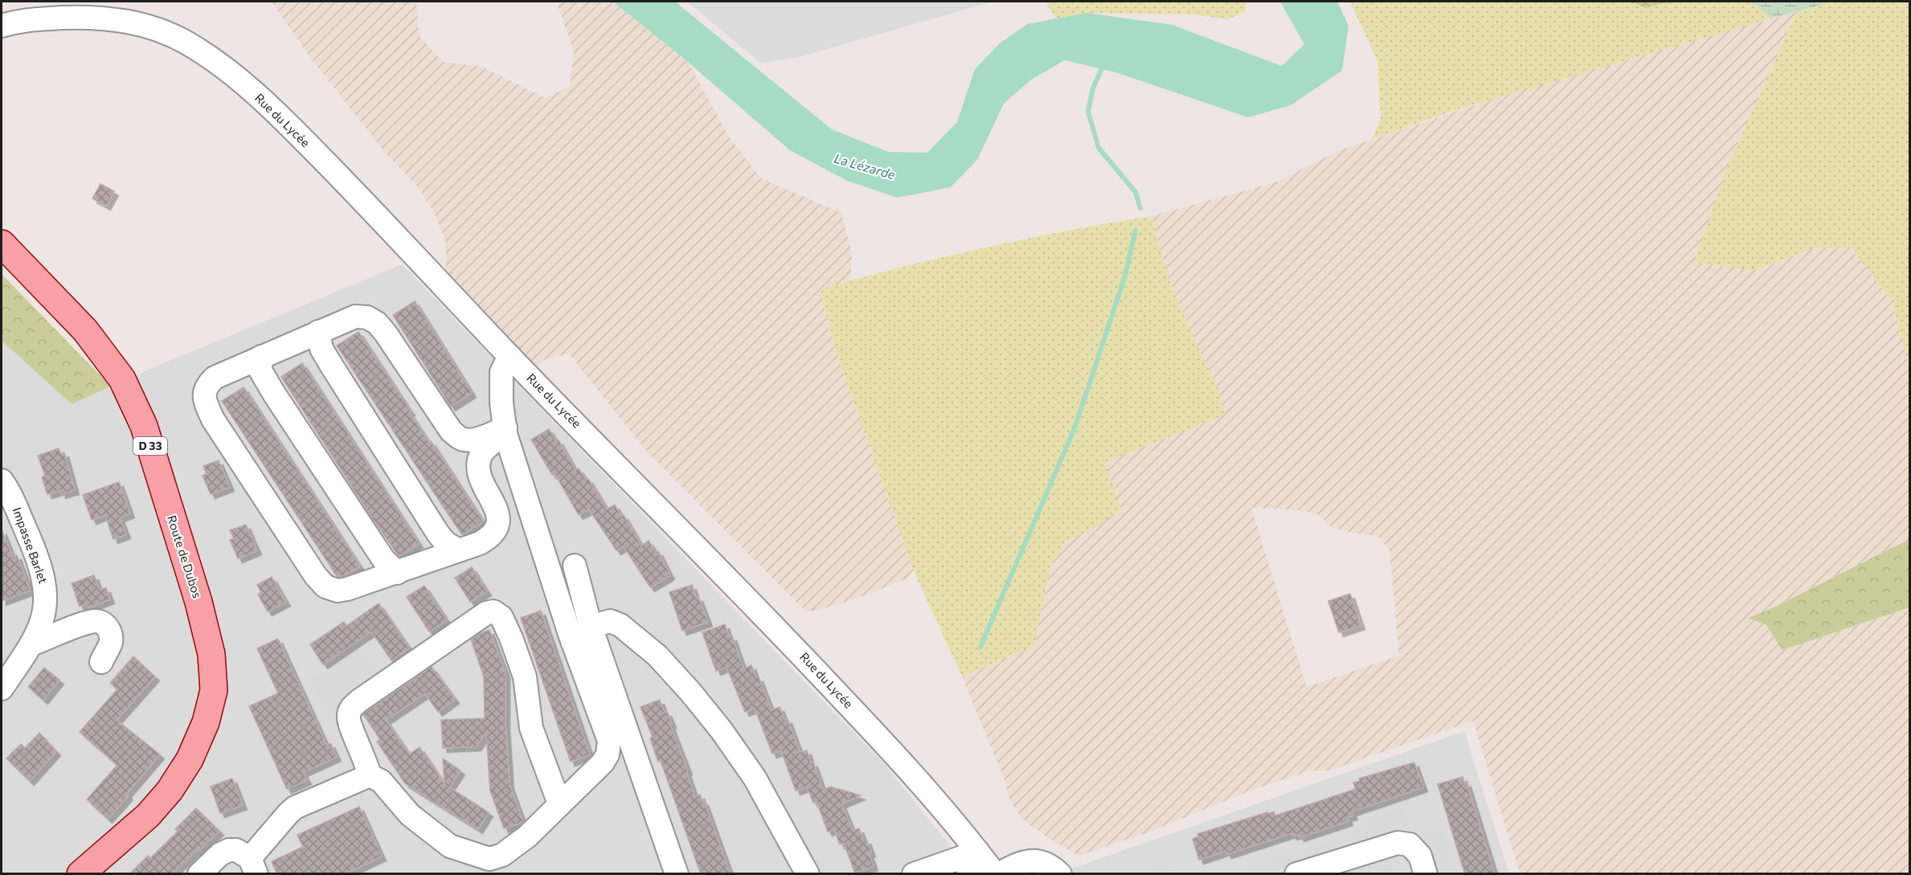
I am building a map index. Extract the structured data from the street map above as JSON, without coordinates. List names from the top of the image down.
{
  "streets": {
    "main road": ["D 33", "Route de Dubos"],
    "street": ["Rue du Lycée", "Impasse Barlet"]
  },
  "water": ["La Lézarde"]
}
